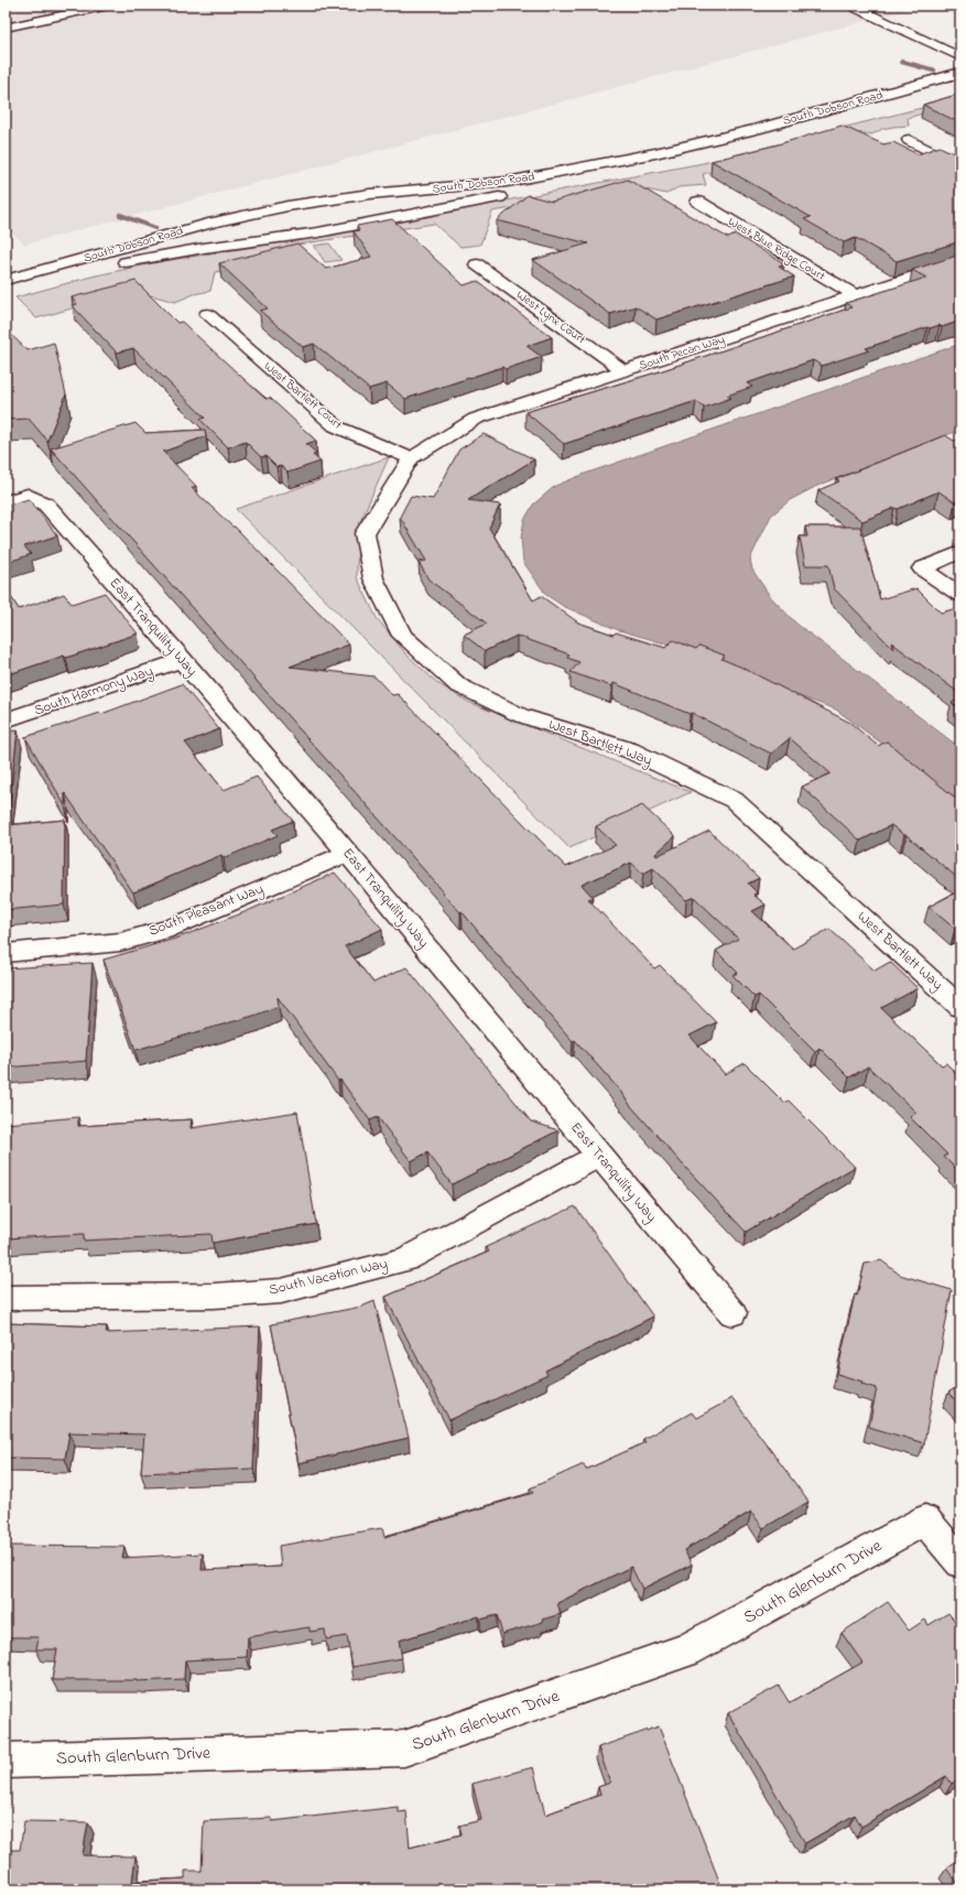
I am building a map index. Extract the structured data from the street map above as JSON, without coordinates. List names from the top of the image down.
{
  "streets": {
    "street": [
      "South Dobson Road",
      "West Blue Ridge Court",
      "West Lynx Court",
      "South Pecan Way",
      "West Bartlett Court",
      "East Tranquility Way",
      "South Harmony Way",
      "West Bartlett Way",
      "South Pleasant Way",
      "South Vacation Way",
      "South Glenburn Drive"
    ]
  },
  "crossings": [
    ["West Blue Ridge Court", "South Pecan Way"],
    ["West Lynx Court", "South Pecan Way"],
    ["South Pecan Way", "West Bartlett Court"],
    ["South Pecan Way", "West Bartlett Way"],
    ["West Bartlett Court", "West Bartlett Way"],
    ["East Tranquility Way", "South Harmony Way"],
    ["East Tranquility Way", "South Pleasant Way"],
    ["East Tranquility Way", "South Vacation Way"]
  ]
}
